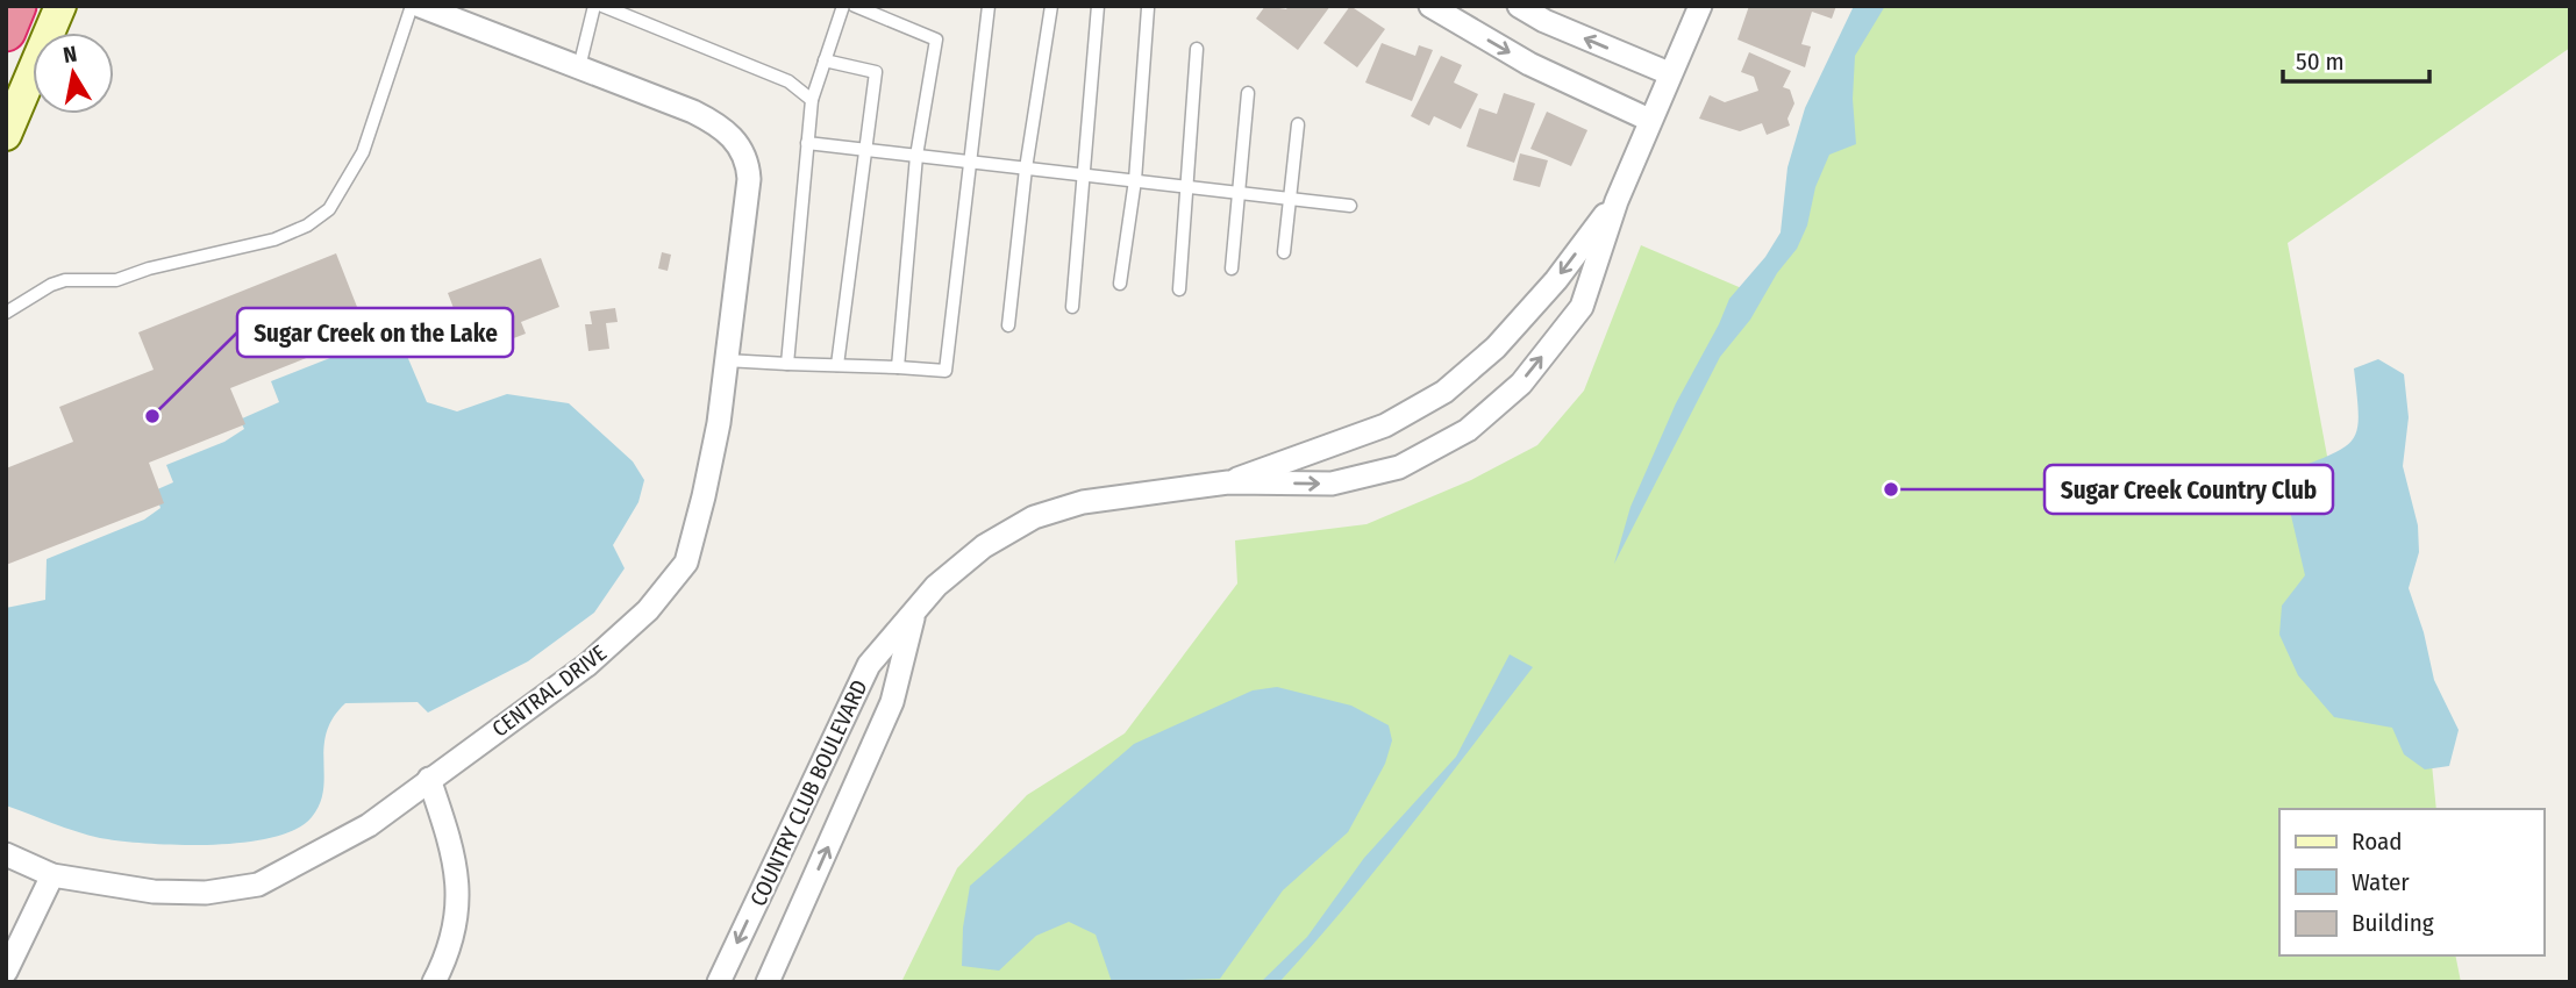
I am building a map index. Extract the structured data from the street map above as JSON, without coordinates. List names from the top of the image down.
{
  "streets": {
    "street": ["CENTRAL DRIVE", "COUNTRY CLUB BOULEVARD"]
  },
  "places": ["Sugar Creek on the Lake", "Sugar Creek Country Club"],
  "legend": ["Road", "Water", "Building"],
  "scale_bar": "50 m",
  "north": "top"
}
